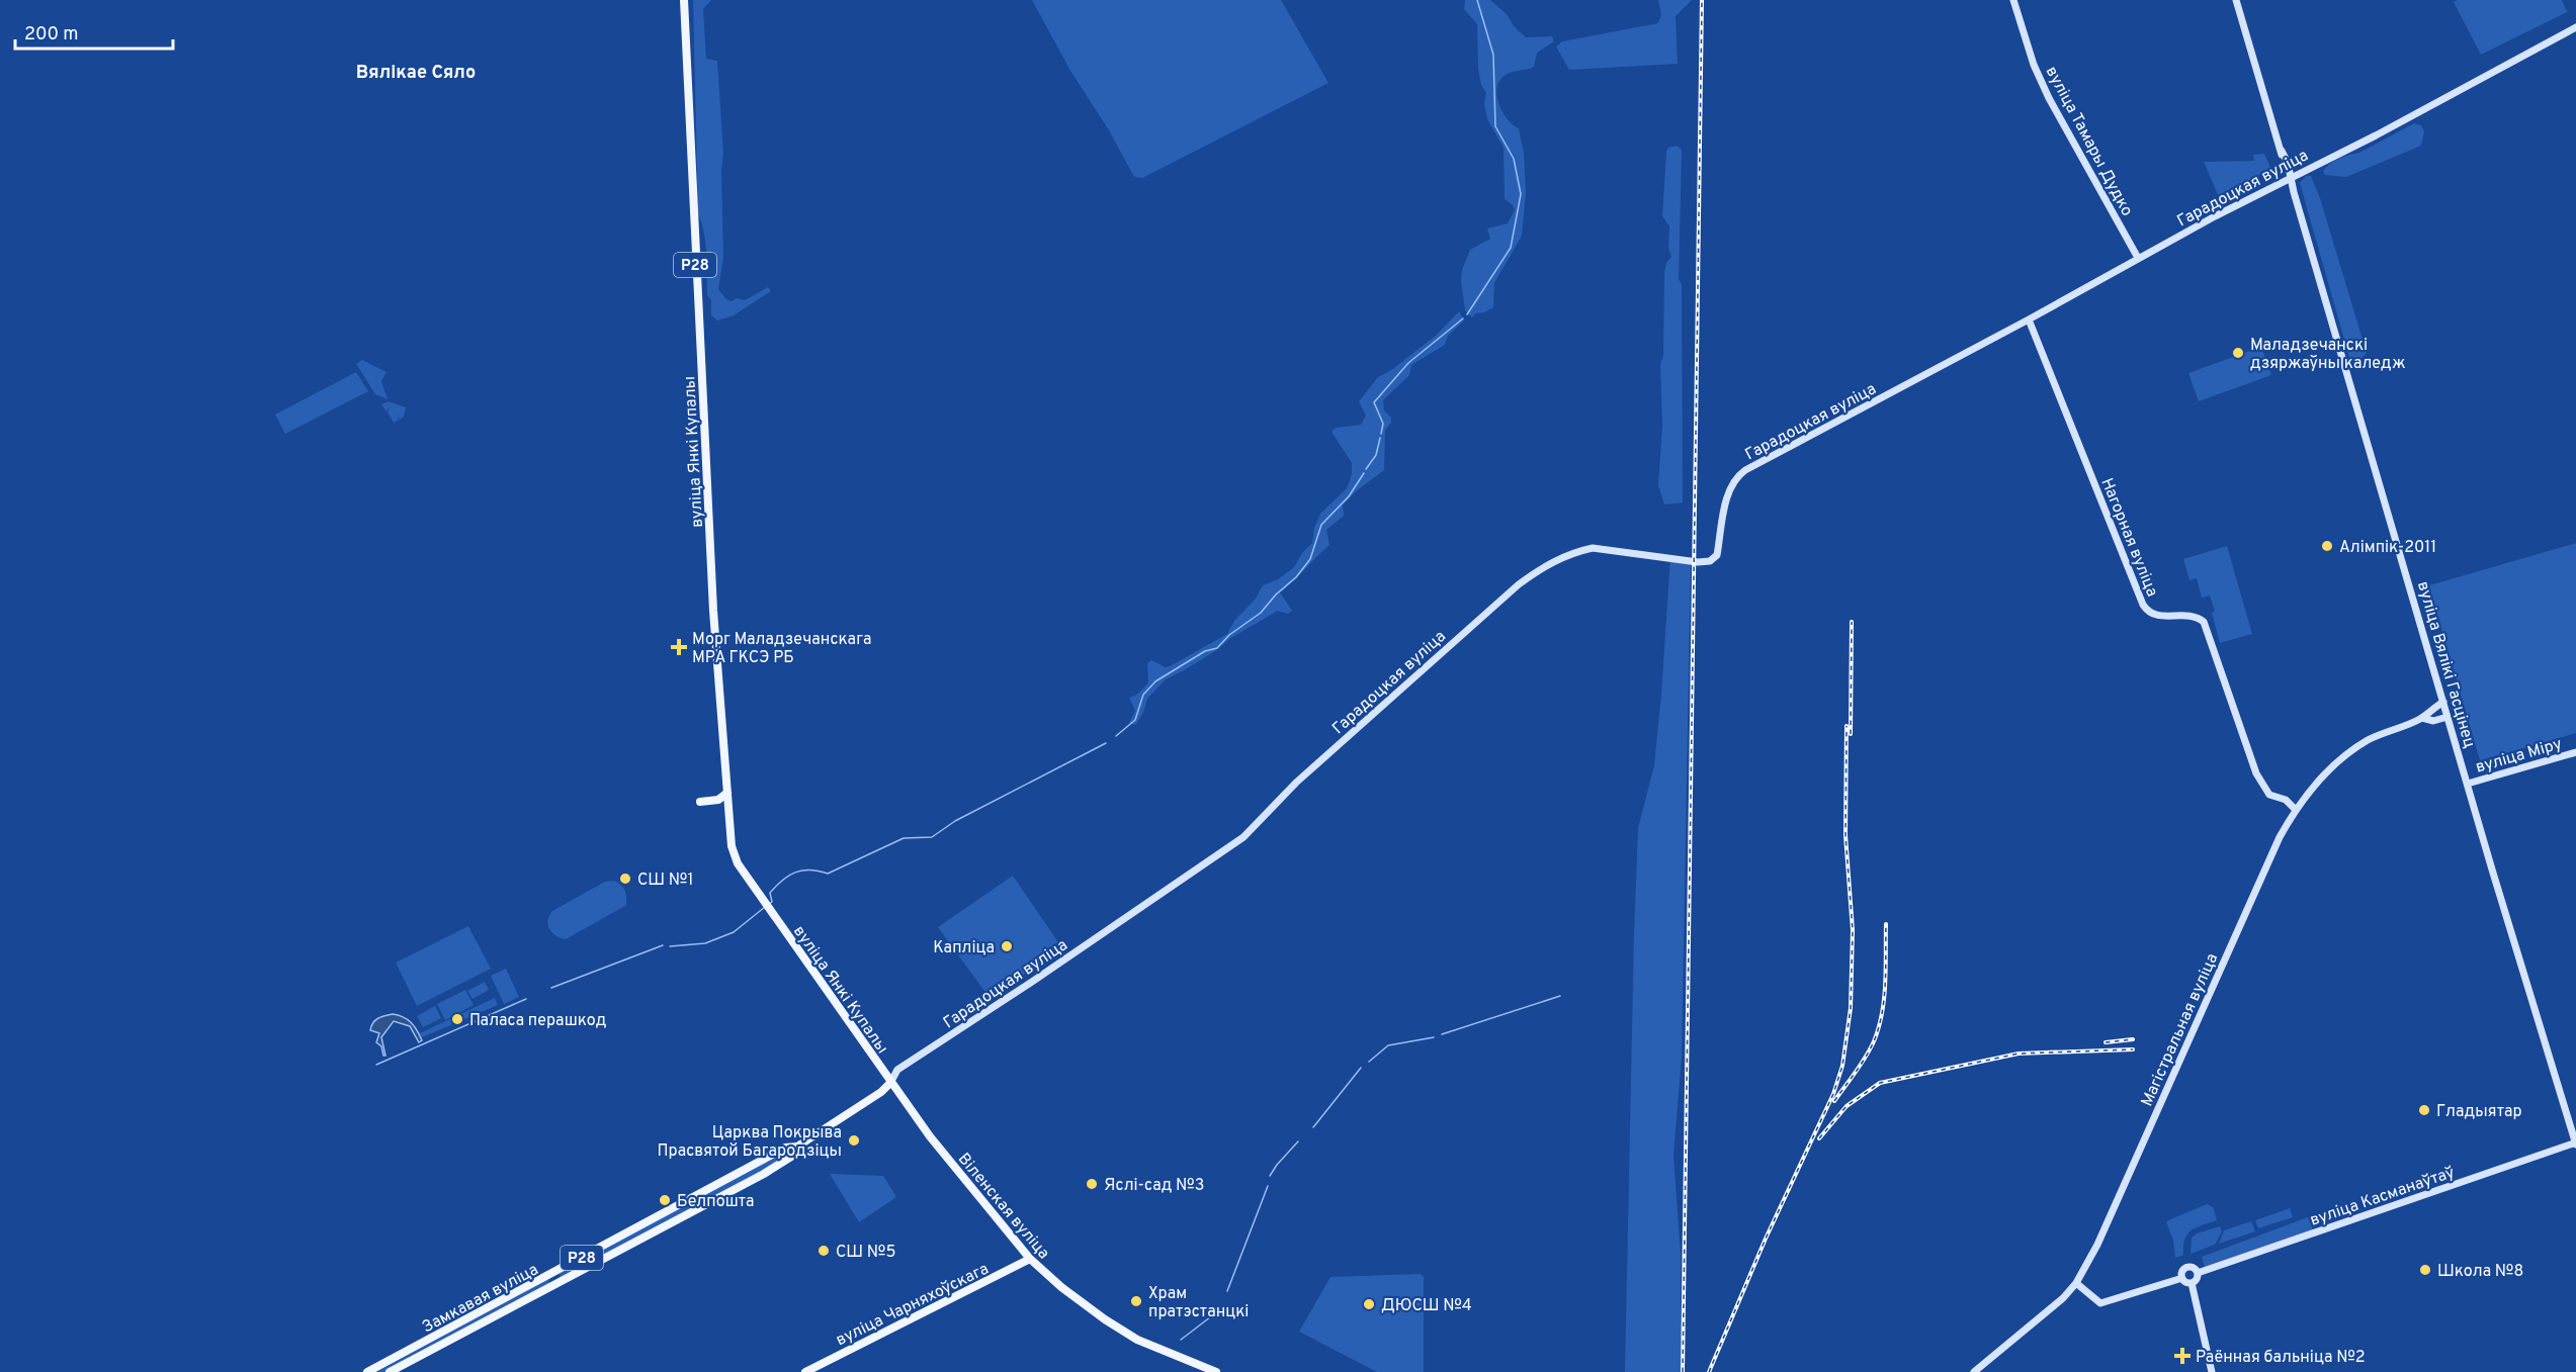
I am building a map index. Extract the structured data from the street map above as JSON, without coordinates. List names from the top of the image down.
{
  "streets": {
    "main road": [
      "Р28",
      "вуліца Янкі Купалы",
      "Віленская вуліца",
      "Замкавая вуліца",
      "вуліца Чарняхоўскага"
    ],
    "street": [
      "вуліца Тамары Дудко",
      "Гарадоцкая вуліца",
      "Нагорная вуліца",
      "вуліца Вялікі Гасцінец",
      "вуліца Міру",
      "Магістральная вуліца",
      "вуліца Касманаўтаў"
    ]
  },
  "crossings": [
    ["вуліца Тамары Дудко", "Гарадоцкая вуліца"],
    ["Гарадоцкая вуліца", "вуліца Янкі Купалы"],
    ["Гарадоцкая вуліца", "Нагорная вуліца"],
    ["Гарадоцкая вуліца", "вуліца Вялікі Гасцінец"],
    ["Гарадоцкая вуліца", "Віленская вуліца"],
    ["Гарадоцкая вуліца", "Замкавая вуліца"],
    ["вуліца Янкі Купалы", "Віленская вуліца"],
    ["вуліца Янкі Купалы", "Замкавая вуліца"],
    ["Нагорная вуліца", "Магістральная вуліца"],
    ["вуліца Вялікі Гасцінец", "вуліца Міру"],
    ["вуліца Вялікі Гасцінец", "вуліца Касманаўтаў"],
    ["Віленская вуліца", "Замкавая вуліца"],
    ["Віленская вуліца", "вуліца Чарняхоўскага"]
  ],
  "districts": ["Вялікае Сяло"],
  "places": {
    "other": [
      "Маладзечанскі дзяржаўны каледж",
      "Алімпік-2011",
      "СШ №1",
      "Капліца",
      "Паласа перашкод",
      "Гладыятар",
      "Царква Покрыва Прасвятой Багародзіцы",
      "Яслі-сад №3",
      "Белпошта",
      "СШ №5",
      "Школа №8",
      "Храм пратэстанцкі",
      "ДЮСШ №4"
    ],
    "health": ["Морг Маладзечанскага МРА ГКСЭ РБ", "Раённая бальніца №2"]
  },
  "scale_bar": "200 m"
}
